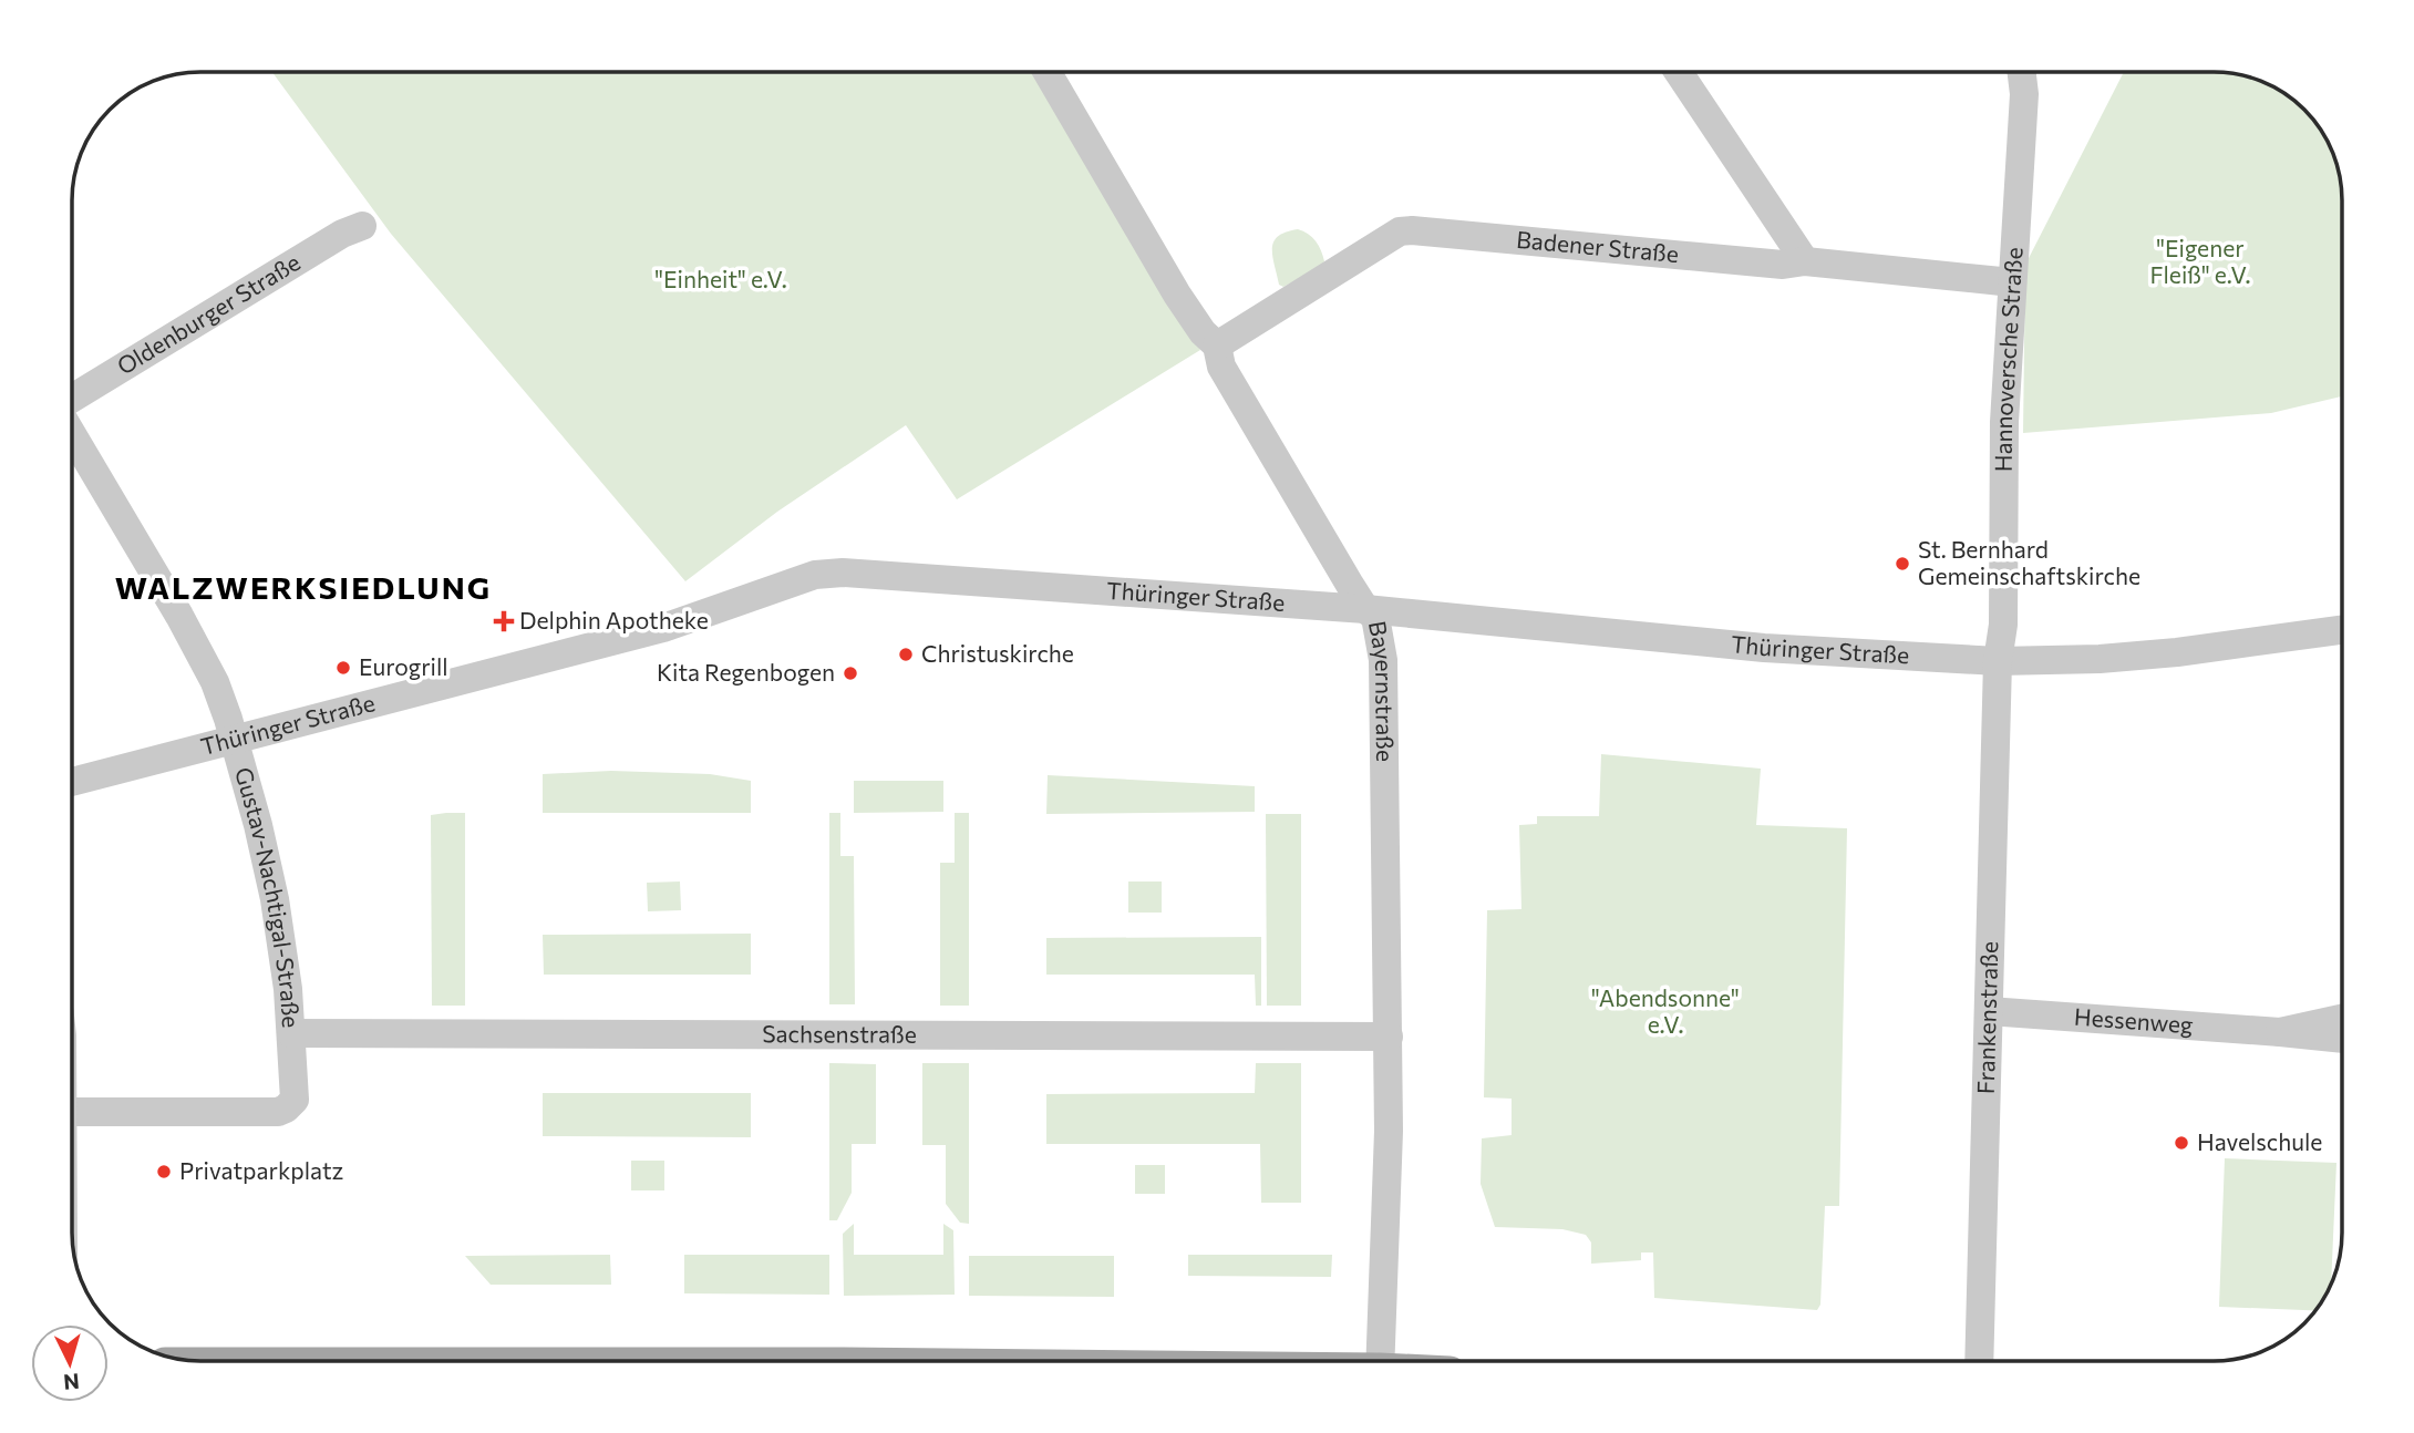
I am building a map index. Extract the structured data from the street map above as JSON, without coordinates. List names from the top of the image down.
{
  "streets": {
    "street": [
      "Badener Straße",
      "Oldenburger Straße",
      "Hannoversche Straße",
      "Thüringer Straße",
      "Bayernstraße",
      "Gustav-Nachtigal-Straße",
      "Frankenstraße",
      "Hessenweg",
      "Sachsenstraße"
    ]
  },
  "crossings": [
    ["Badener Straße", "Hannoversche Straße"],
    ["Badener Straße", "Bayernstraße"],
    ["Hannoversche Straße", "Thüringer Straße"],
    ["Hannoversche Straße", "Frankenstraße"],
    ["Thüringer Straße", "Bayernstraße"],
    ["Thüringer Straße", "Gustav-Nachtigal-Straße"],
    ["Thüringer Straße", "Frankenstraße"],
    ["Bayernstraße", "Sachsenstraße"],
    ["Gustav-Nachtigal-Straße", "Sachsenstraße"],
    ["Frankenstraße", "Hessenweg"]
  ],
  "districts": ["WALZWERKSIEDLUNG"],
  "parks": ["\"Eigener Fleiß\" e.V.", "\"Einheit\" e.V.", "\"Abendsonne\" e.V."],
  "places": {
    "other": [
      "St. Bernhard Gemeinschaftskirche",
      "Christuskirche",
      "Eurogrill",
      "Kita Regenbogen",
      "Havelschule",
      "Privatparkplatz"
    ],
    "health": ["Delphin Apotheke"]
  },
  "north": "bottom"
}
